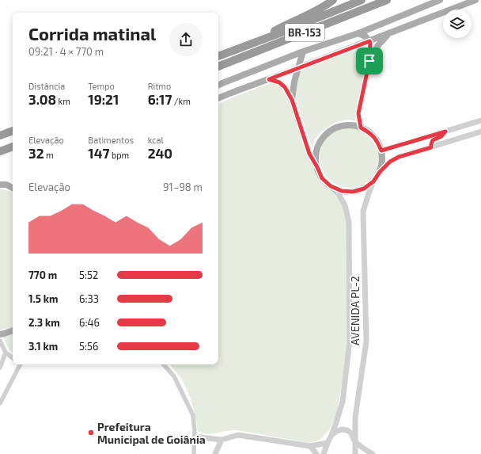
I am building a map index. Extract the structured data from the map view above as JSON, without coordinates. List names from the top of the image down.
{
  "streets": {
    "highway": ["BR-153"],
    "street": ["AVENIDA PL-2"]
  },
  "places": ["Prefeitura Municipal de Goiânia"],
  "page": {
    "heading": ["Corrida matinal", "09:21 · 4 × 770 m"],
    "stats": [
      ["Distância", "3.08 km"],
      ["Tempo", "19:21"],
      ["Ritmo", "6:17 /km"],
      ["Elevação", "32 m"],
      ["Batimentos", "147 bpm"],
      ["kcal", "240"]
    ],
    "chart": ["Elevação", "91–98 m"],
    "list": [
      {
        "name": "770 m",
        "note": "5:52"
      },
      {
        "name": "1.5 km",
        "note": "6:33"
      },
      {
        "name": "2.3 km",
        "note": "6:46"
      },
      {
        "name": "3.1 km",
        "note": "5:56"
      }
    ]
  }
}
